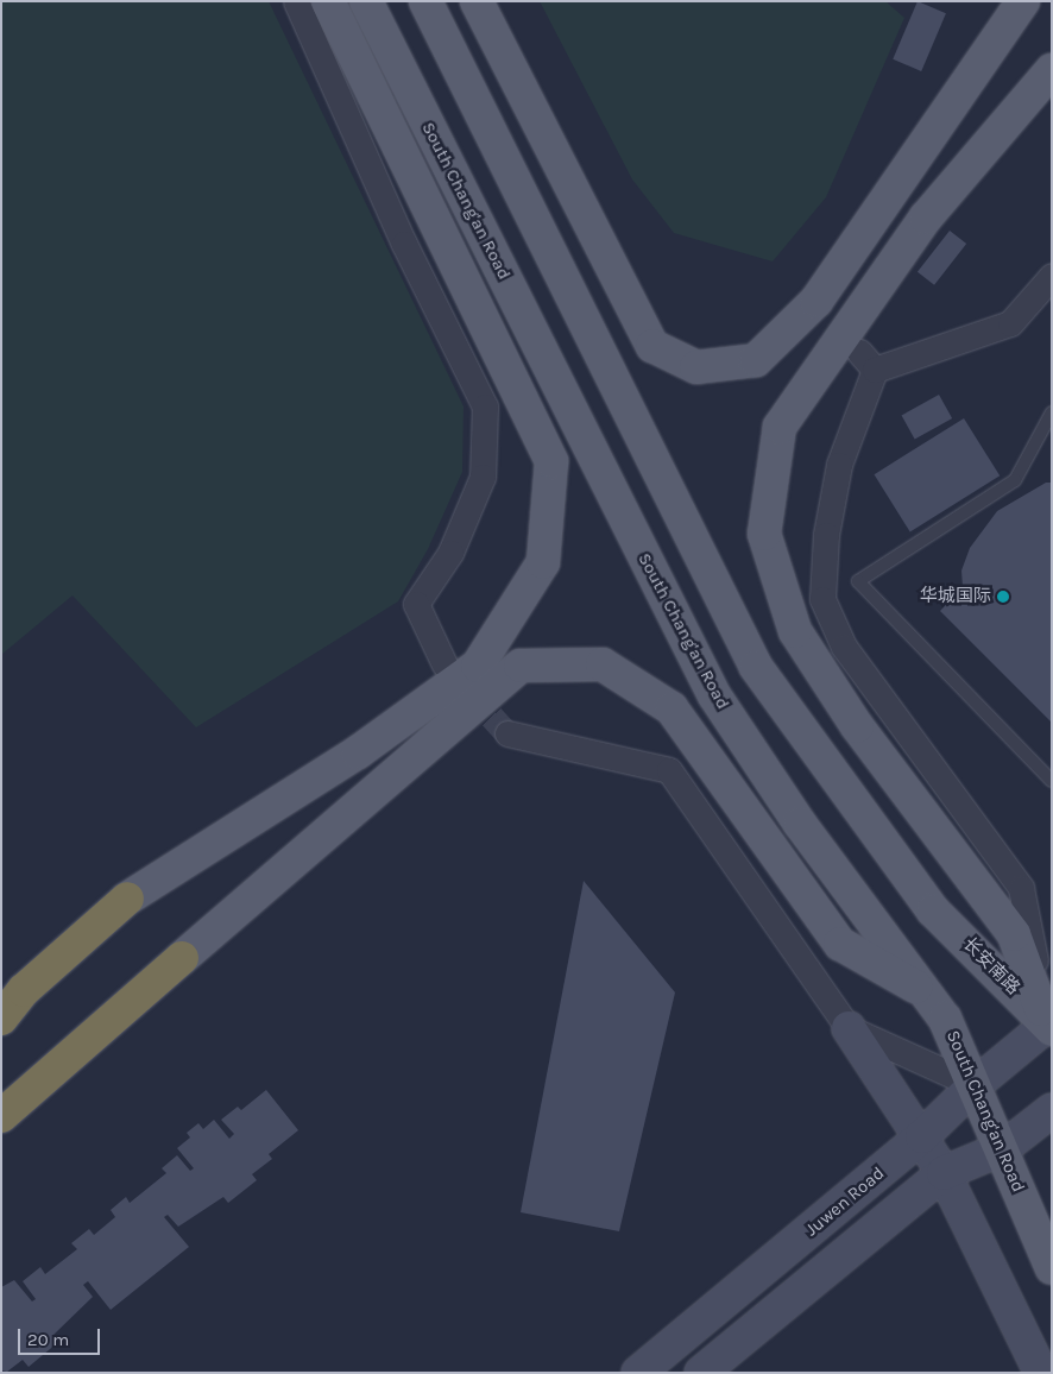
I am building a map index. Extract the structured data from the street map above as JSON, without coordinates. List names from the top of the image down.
{
  "streets": {
    "main road": ["South Chang'an Road", "长安南路"],
    "street": ["Juwen Road"]
  },
  "crossings": [
    ["South Chang'an Road", "Juwen Road"],
    ["长安南路", "Juwen Road"]
  ],
  "places": ["华城国际"],
  "scale_bar": "20 m"
}
